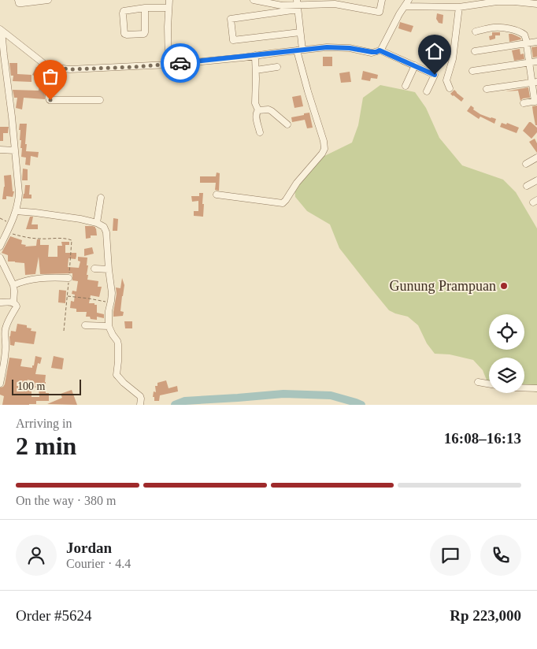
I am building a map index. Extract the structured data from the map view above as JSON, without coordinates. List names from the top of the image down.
{
  "places": ["Gunung Prampuan"],
  "scale_bar": "100 m",
  "page": {
    "scale": "100 m",
    "heading": ["2 min", "Arriving in", "16:08–16:13"],
    "panel": [
      "Jordan",
      "Courier · 4.4",
      "Order #5624",
      "Rp 223,000"
    ],
    "bar": "On the way · 380 m"
  }
}
